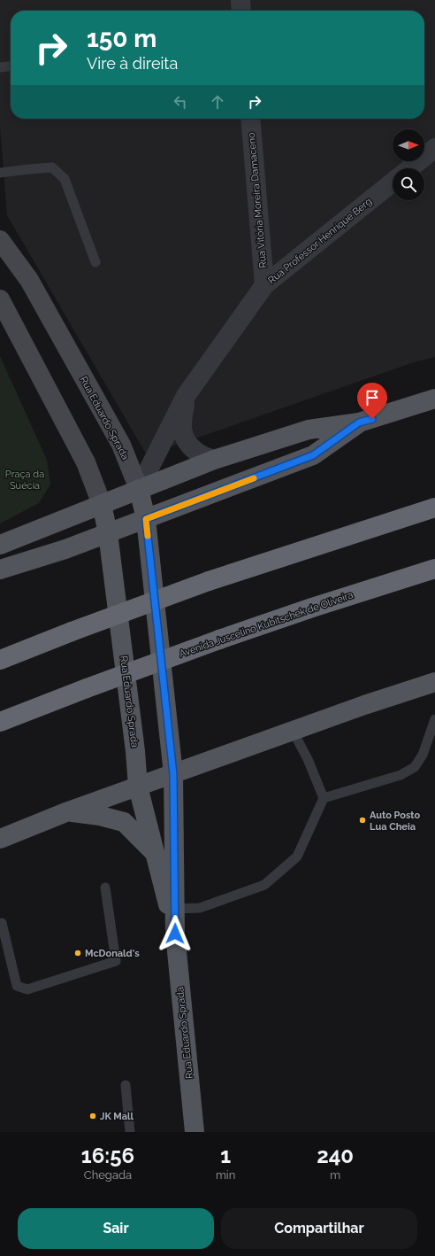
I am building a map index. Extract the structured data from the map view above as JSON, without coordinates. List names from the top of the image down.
{
  "streets": {
    "highway": ["Avenida Juscelino Kubitschek de Oliveira"],
    "main road": ["Rua Eduardo Sprada"],
    "street": ["Rua Vitória Moreira Damaceno", "Rua Professor Henrique Berg"]
  },
  "crossings": [
    ["Rua Vitória Moreira Damaceno", "Rua Professor Henrique Berg"],
    ["Rua Professor Henrique Berg", "Rua Eduardo Sprada"]
  ],
  "parks": ["Praça da Suécia"],
  "places": ["Auto Posto Lua Cheia", "McDonald's", "JK Mall"],
  "north": "right",
  "page": {
    "turn": ["150 m", "Vire à direita"],
    "eta": [
      "16:56",
      "Chegada",
      "1",
      "min",
      "240",
      "m"
    ],
    "buttons": ["Sair", "Compartilhar"]
  }
}
